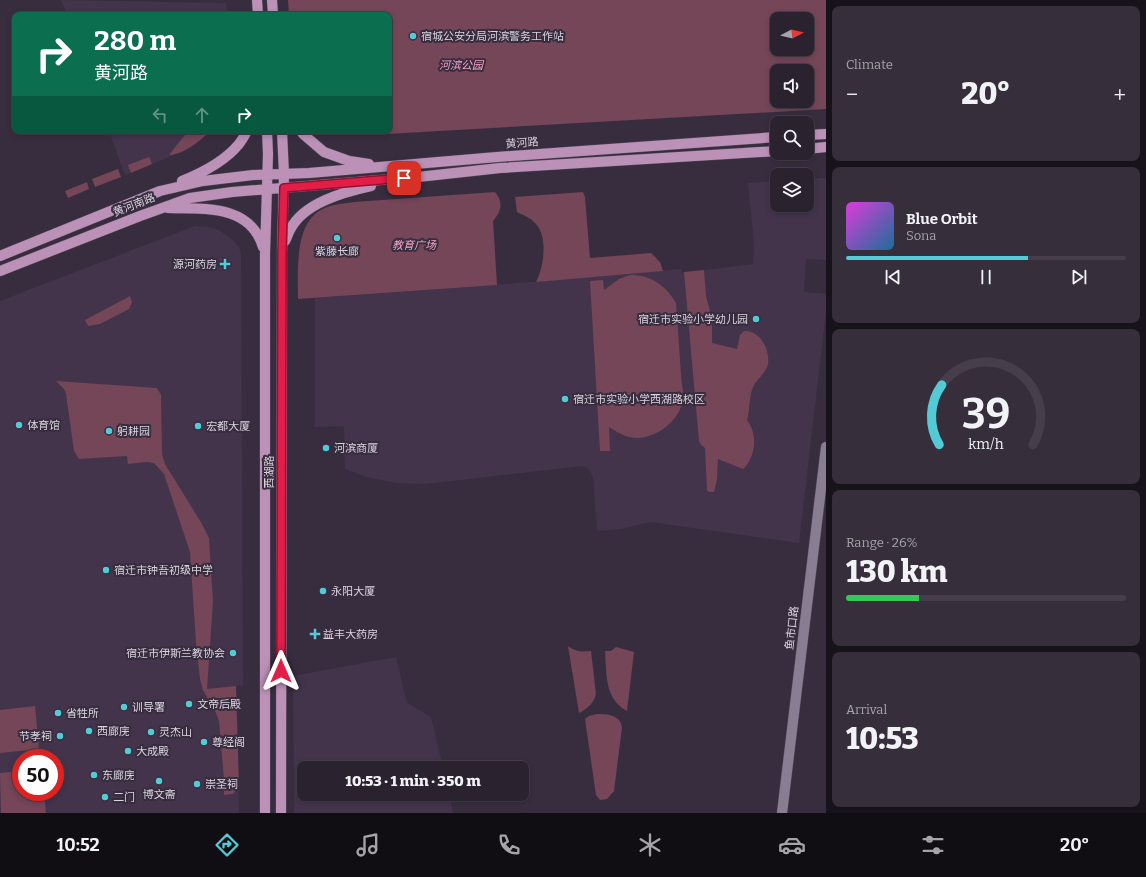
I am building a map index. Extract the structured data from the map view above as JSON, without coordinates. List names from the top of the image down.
{
  "streets": {
    "main road": ["黄河路", "黄河南路", "西湖路"],
    "street": ["鱼市口路"]
  },
  "crossings": [
    ["黄河路", "黄河南路"],
    ["黄河路", "西湖路"],
    ["黄河南路", "西湖路"]
  ],
  "parks": ["河滨公园", "教育广场"],
  "places": {
    "other": [
      "宿城公安分局河滨警务工作站",
      "紫藤长廊",
      "宿迁市实验小学幼儿园",
      "宿迁市实验小学西湖路校区",
      "体育馆",
      "宏都大厦",
      "躬耕园",
      "河滨商厦",
      "宿迁市钟吾初级中学",
      "永阳大厦",
      "宿迁市伊斯兰教协会",
      "文帝后殿",
      "训导署",
      "省牲所",
      "西廊庑",
      "灵杰山",
      "节孝祠",
      "尊经阁",
      "大成殿",
      "东廊庑",
      "博文斋",
      "崇圣祠",
      "二门"
    ],
    "health": ["源河药房", "益丰大药房"]
  },
  "north": "right",
  "page": {
    "tile": [
      "Climate",
      ["Range · 26%", "130 km"],
      ["Arrival", "10:53"]
    ],
    "turn": ["280 m", "黄河路"],
    "heat": ["−", "20°", "+"],
    "song": ["Blue Orbit", "Sona"],
    "limit": "50",
    "trip": "10:53 · 1 min · 350 m",
    "tabs": ["10:52", "20°"],
    "gauge": ["39", "km/h"]
  }
}
